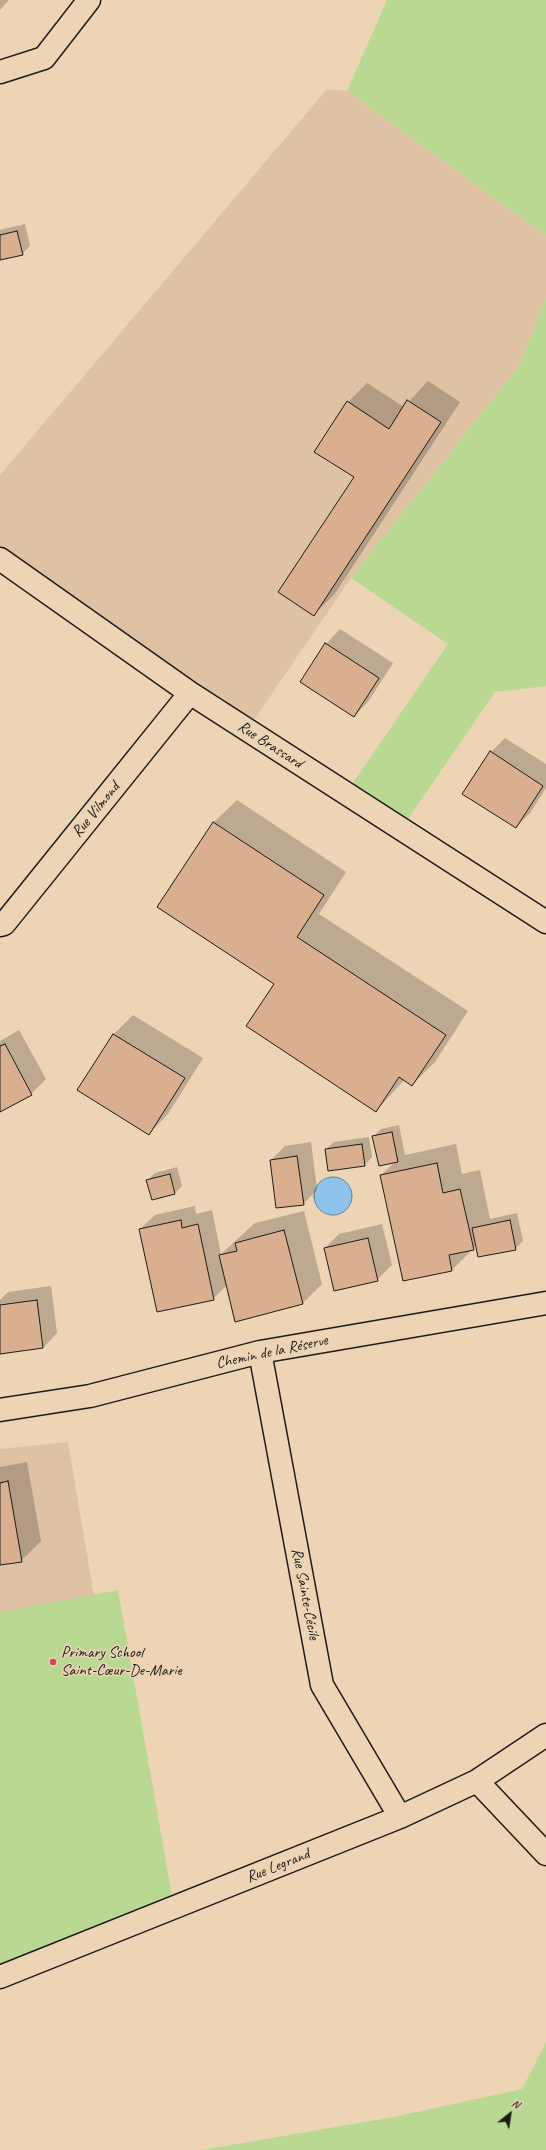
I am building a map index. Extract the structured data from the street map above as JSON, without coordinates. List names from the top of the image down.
{
  "streets": {
    "street": [
      "Rue Brassard",
      "Rue Vilmond",
      "Chemin de la Réserve",
      "Rue Sainte-Cécile",
      "Rue Legrand"
    ]
  },
  "crossings": [
    ["Rue Brassard", "Rue Vilmond"],
    ["Chemin de la Réserve", "Rue Sainte-Cécile"],
    ["Rue Sainte-Cécile", "Rue Legrand"]
  ],
  "places": ["Primary School Saint-Cœur-De-Marie"],
  "north": "top right"
}
